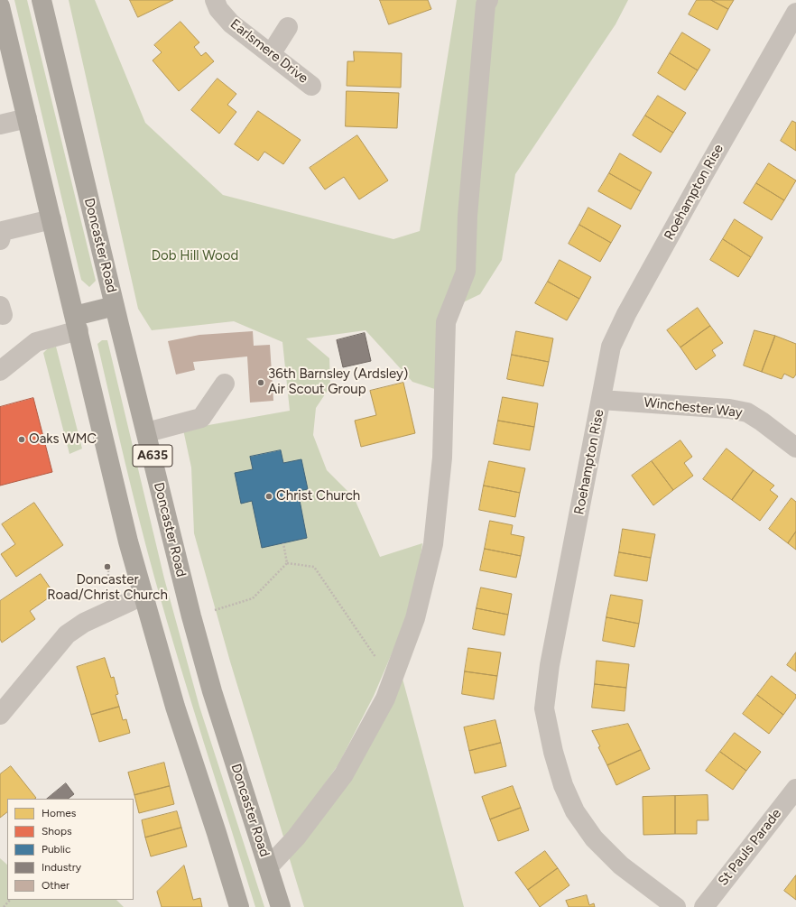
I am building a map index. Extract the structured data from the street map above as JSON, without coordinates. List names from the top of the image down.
{
  "streets": {
    "highway": ["Doncaster Road", "A635"],
    "street": [
      "Earlsmere Drive",
      "Roehampton Rise",
      "Winchester Way",
      "St Pauls Parade"
    ]
  },
  "crossings": [
    ["Roehampton Rise", "Winchester Way"]
  ],
  "parks": ["Dob Hill Wood"],
  "places": [
    "36th Barnsley (Ardsley) Air Scout Group",
    "Oaks WMC",
    "Christ Church",
    "Doncaster Road/Christ Church"
  ],
  "legend": [
    "Homes",
    "Shops",
    "Public",
    "Industry",
    "Other"
  ]
}
